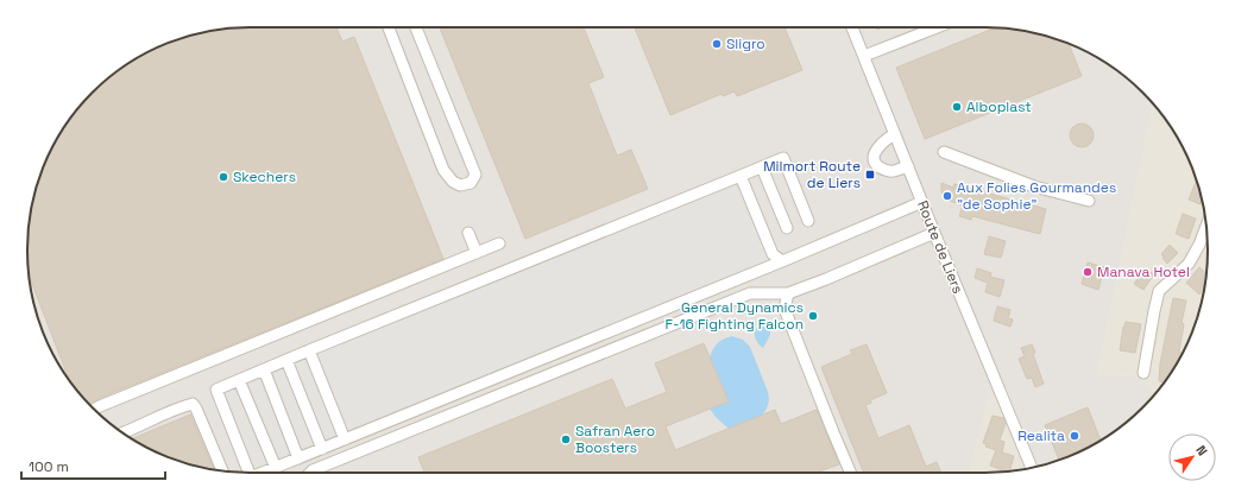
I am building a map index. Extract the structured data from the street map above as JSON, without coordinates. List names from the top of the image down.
{
  "streets": {
    "street": ["Route de Liers"]
  },
  "places": {
    "other": [
      "Sligro",
      "Alboplast",
      "Skechers",
      "Aux Folies Gourmandes \"de Sophie\"",
      "Manava Hotel",
      "General Dynamics F-16 Fighting Falcon",
      "Realita",
      "Safran Aero Boosters"
    ],
    "transit": ["Milmort Route de Liers"]
  },
  "scale_bar": "100 m",
  "north": "top right"
}
